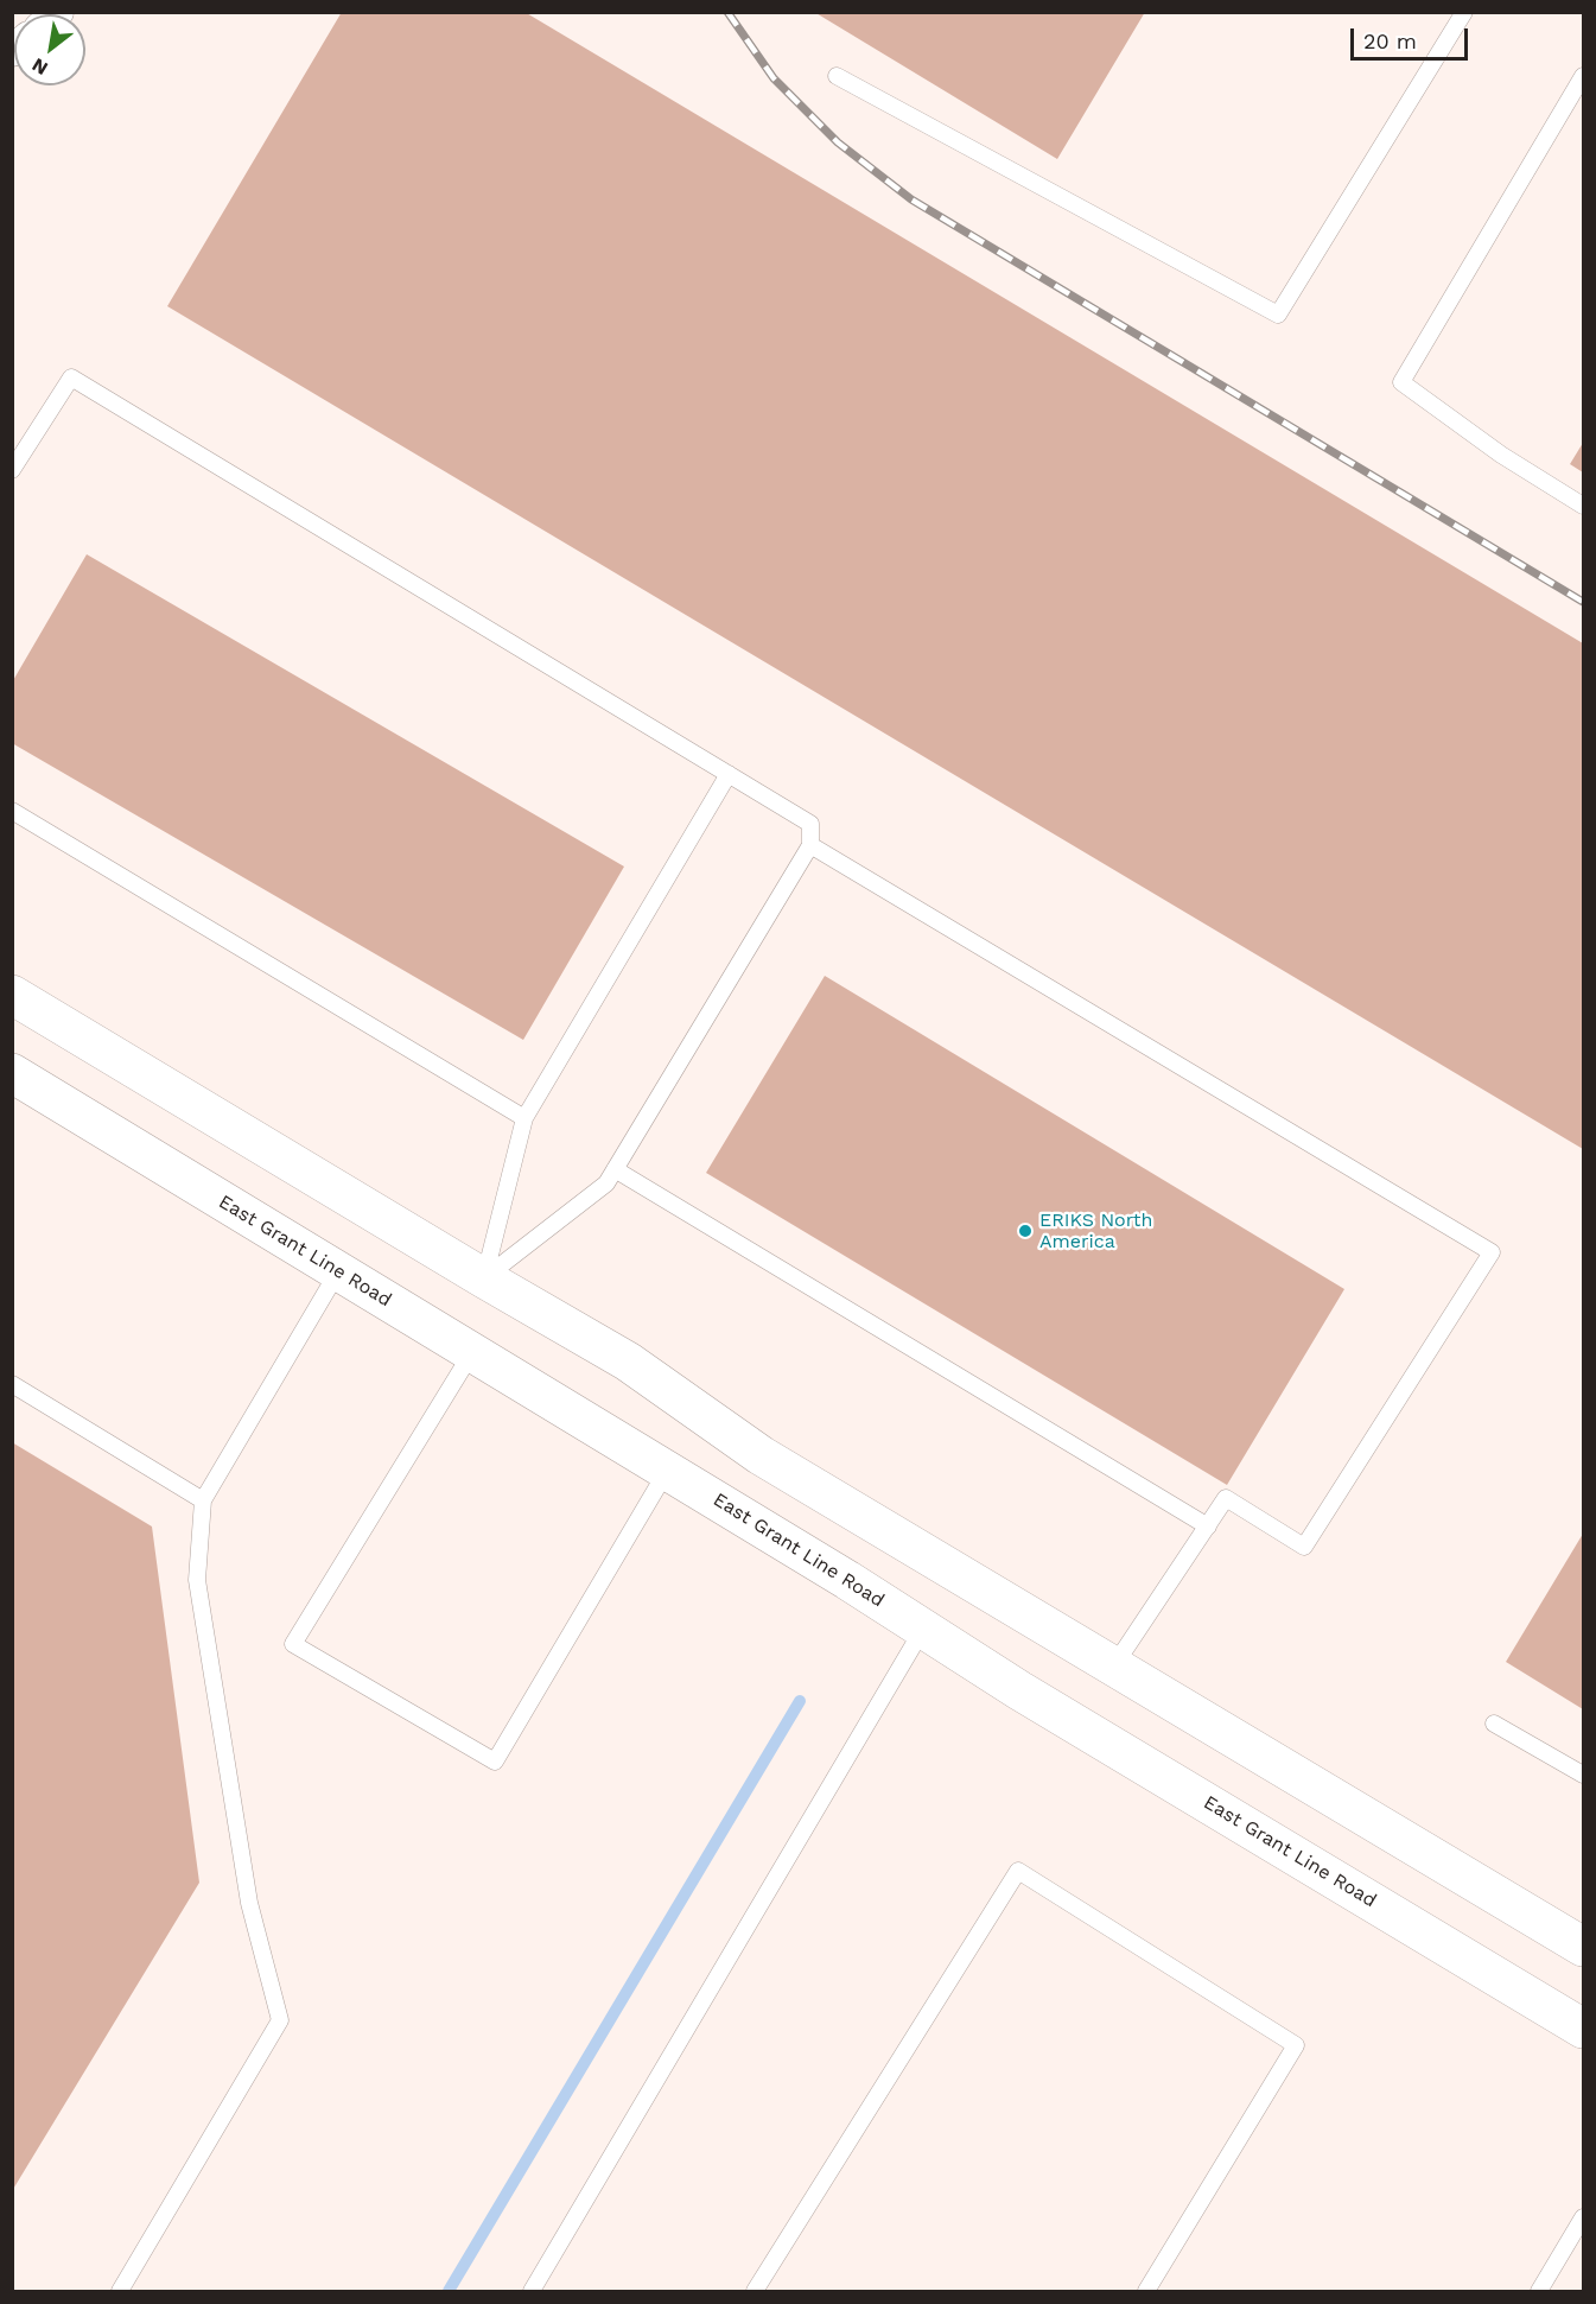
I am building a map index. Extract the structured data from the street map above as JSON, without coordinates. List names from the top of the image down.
{
  "streets": {
    "main road": ["East Grant Line Road"]
  },
  "places": ["ERIKS North America"],
  "scale_bar": "20 m",
  "north": "bottom left"
}
